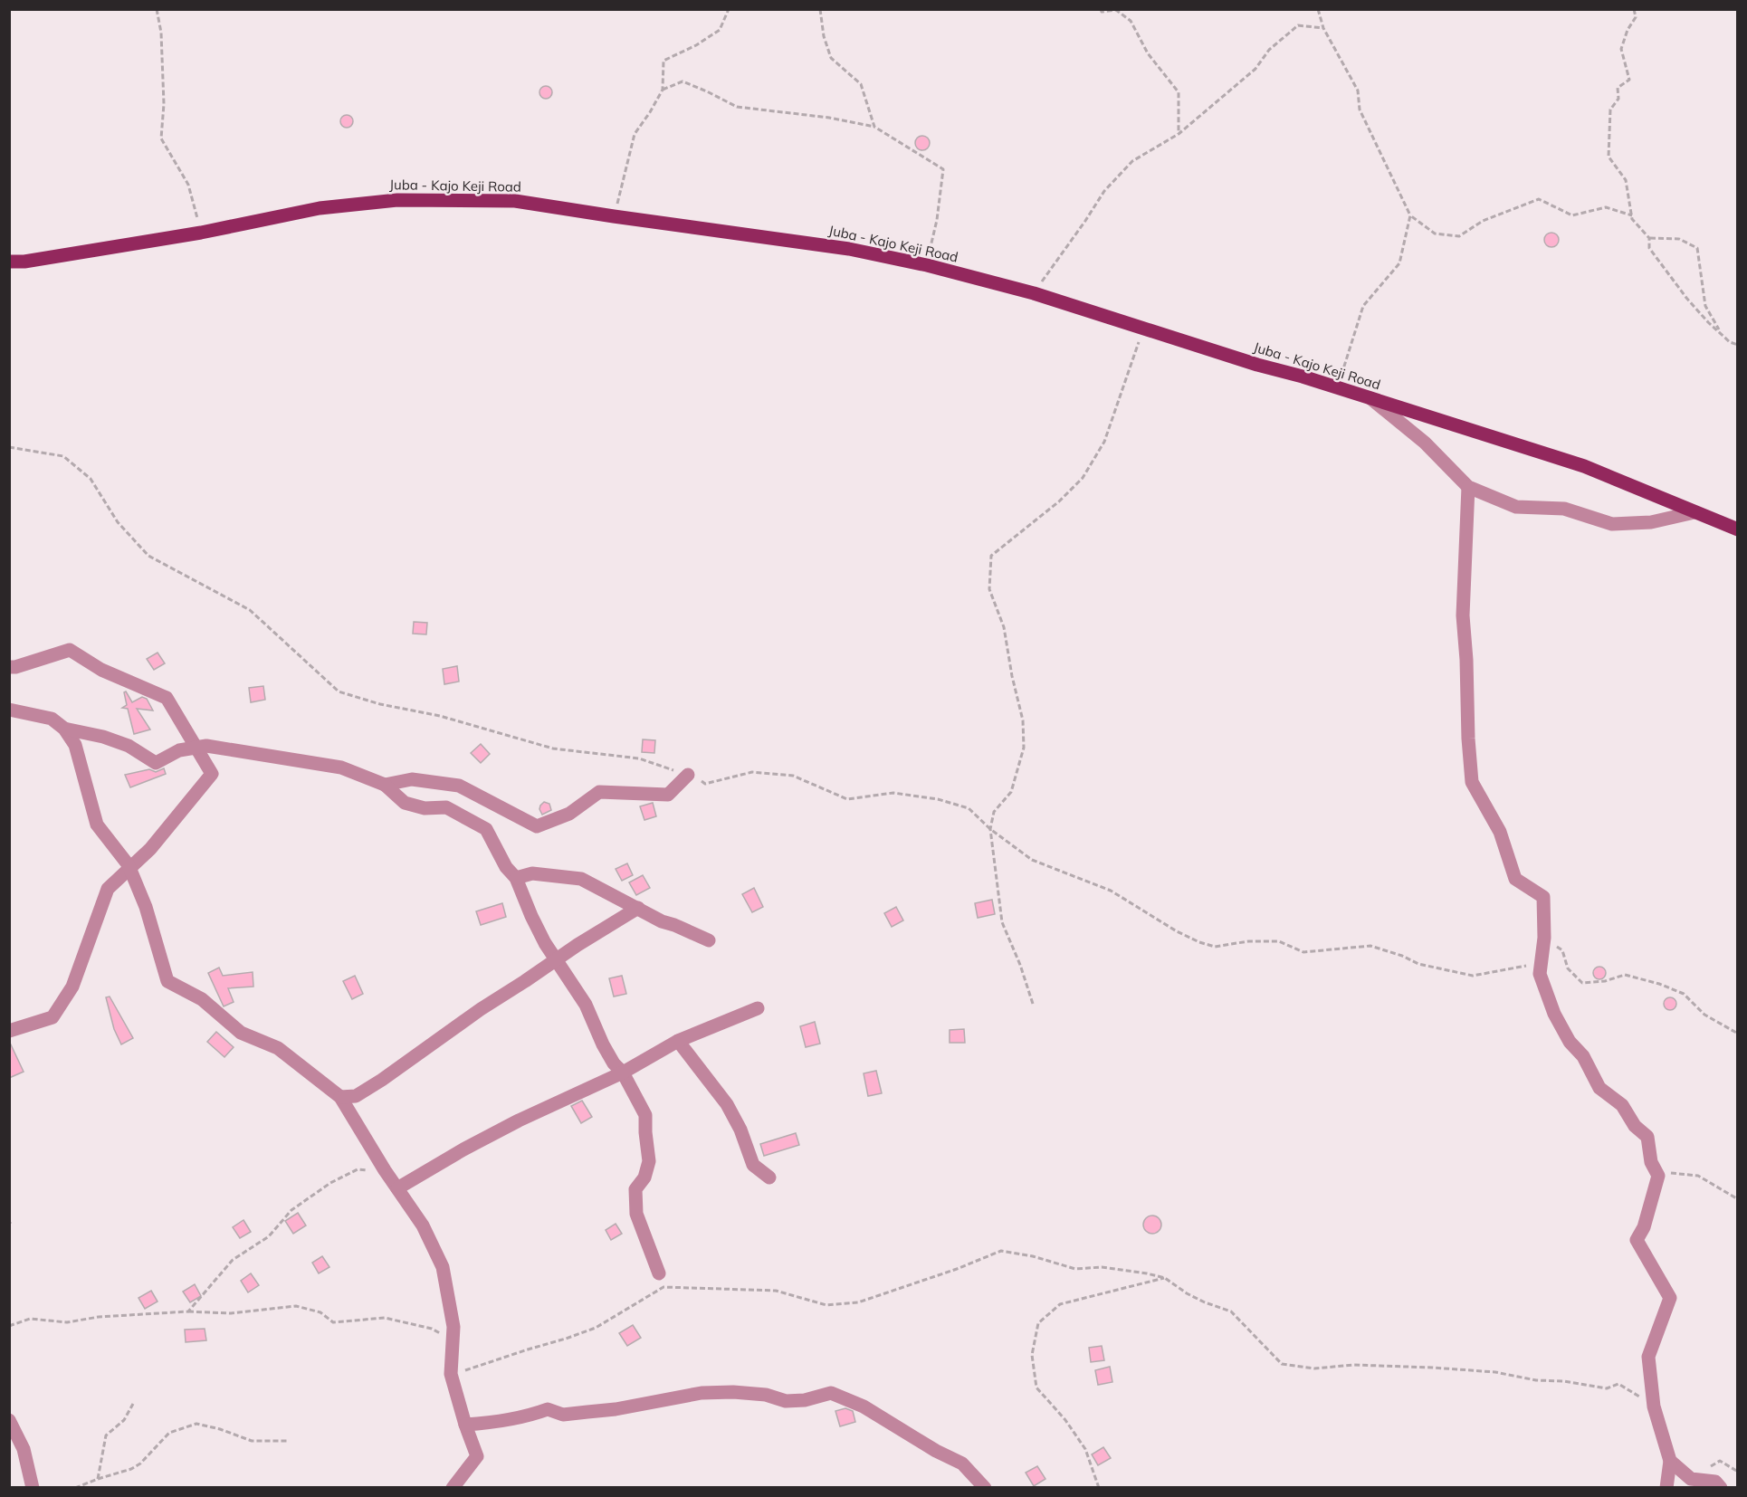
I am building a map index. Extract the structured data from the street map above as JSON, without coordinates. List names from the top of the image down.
{
  "streets": {
    "main road": ["Juba - Kajo Keji Road"]
  }
}
